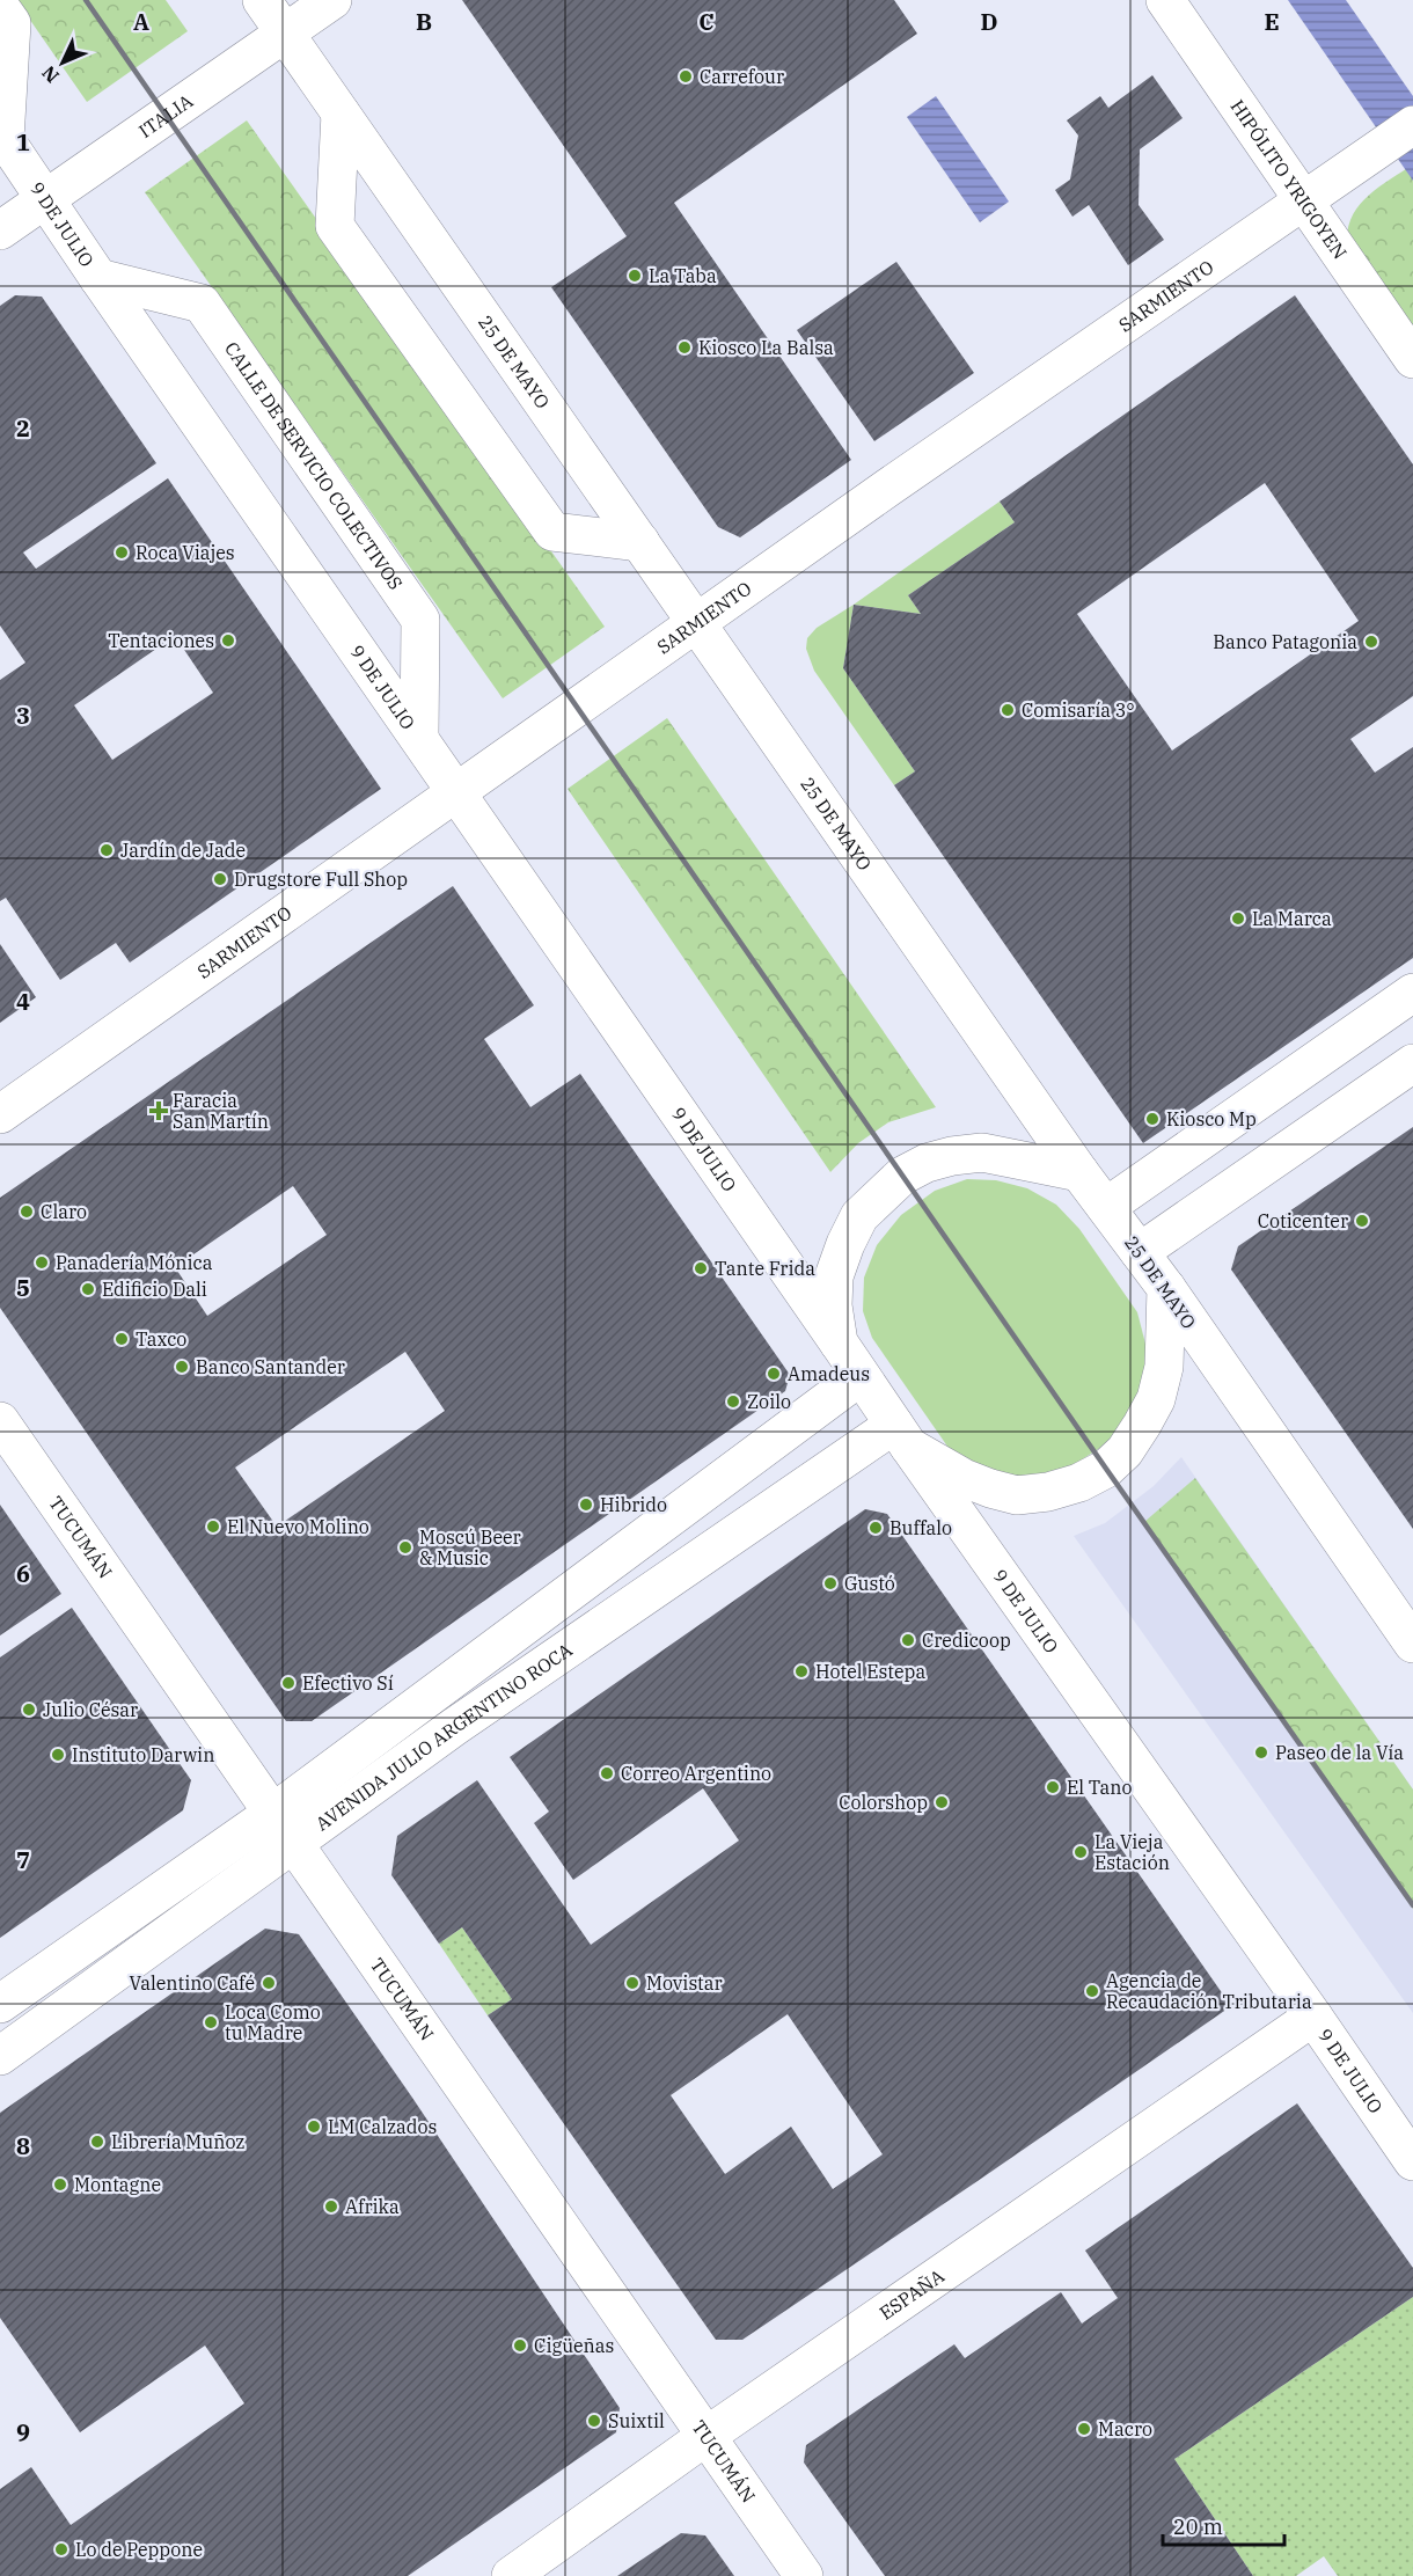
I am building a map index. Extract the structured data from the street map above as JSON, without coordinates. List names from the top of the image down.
{
  "streets": {
    "main road": [
      "ITALIA",
      "HIPÓLITO YRIGOYEN",
      "9 DE JULIO",
      "SARMIENTO",
      "25 DE MAYO",
      "CALLE DE SERVICIO COLECTIVOS",
      "TUCUMÁN",
      "AVENIDA JULIO ARGENTINO ROCA",
      "ESPAÑA"
    ]
  },
  "crossings": [
    ["ITALIA", "9 DE JULIO"],
    ["ITALIA", "25 DE MAYO"],
    ["HIPÓLITO YRIGOYEN", "SARMIENTO"],
    ["9 DE JULIO", "SARMIENTO"],
    ["9 DE JULIO", "CALLE DE SERVICIO COLECTIVOS"],
    ["9 DE JULIO", "AVENIDA JULIO ARGENTINO ROCA"],
    ["9 DE JULIO", "ESPAÑA"],
    ["SARMIENTO", "25 DE MAYO"],
    ["TUCUMÁN", "AVENIDA JULIO ARGENTINO ROCA"],
    ["TUCUMÁN", "ESPAÑA"]
  ],
  "places": {
    "other": [
      "Carrefour",
      "La Taba",
      "Kiosco La Balsa",
      "Roca Viajes",
      "Tentaciones",
      "Banco Patagonia",
      "Comisaría 3°",
      "Jardín de Jade",
      "Drugstore Full Shop",
      "La Marca",
      "Kiosco Mp",
      "Claro",
      "Coticenter",
      "Panadería Mónica",
      "Tante Frida",
      "Edificio Dali",
      "Taxco",
      "Banco Santander",
      "Amadeus",
      "Zoilo",
      "Hibrido",
      "El Nuevo Molino",
      "Buffalo",
      "Moscú Beer & Music",
      "Gustó",
      "Credicoop",
      "Hotel Estepa",
      "Efectivo Sí",
      "Julio César",
      "Paseo de la Vía",
      "Instituto Darwin",
      "Correo Argentino",
      "El Tano",
      "Colorshop",
      "La Vieja Estación",
      "Valentino Café",
      "Movistar",
      "Agencia de Recaudación Tributaria",
      "Loca Como tu Madre",
      "LM Calzados",
      "Librería Muñoz",
      "Montagne",
      "Afrika",
      "Cigüeñas",
      "Suixtil",
      "Macro",
      "Lo de Peppone"
    ],
    "health": ["Faracia San Martín"]
  },
  "scale_bar": "20 m",
  "north": "bottom left",
  "grid": {
    "columns": [
      "A",
      "B",
      "C",
      "D",
      "E"
    ],
    "rows": [
      "1",
      "2",
      "3",
      "4",
      "5",
      "6",
      "7",
      "8",
      "9"
    ]
  }
}
